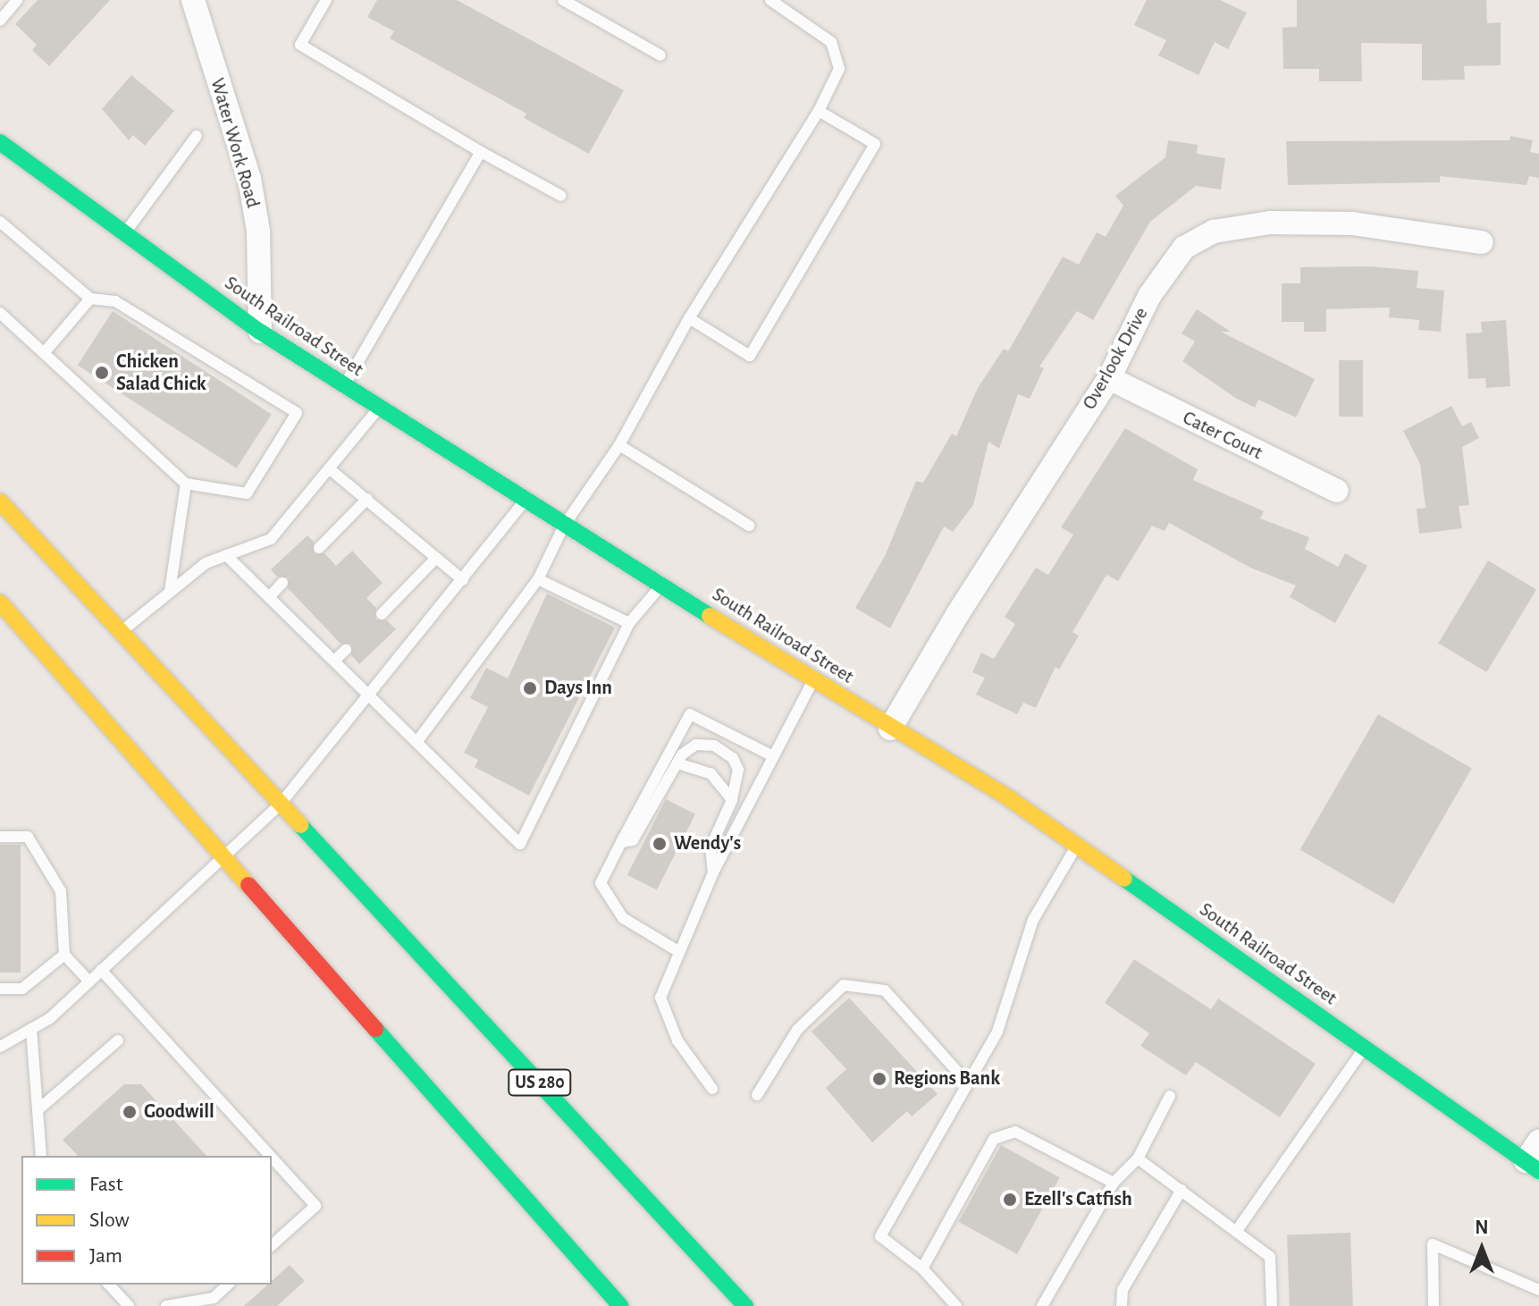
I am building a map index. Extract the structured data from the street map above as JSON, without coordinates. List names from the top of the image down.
{
  "streets": {
    "main road": ["South Railroad Street", "US 280"],
    "street": ["Water Work Road", "Overlook Drive", "Cater Court"]
  },
  "crossings": [
    ["Water Work Road", "South Railroad Street"],
    ["South Railroad Street", "Overlook Drive"],
    ["Overlook Drive", "Cater Court"]
  ],
  "places": [
    "Chicken Salad Chick",
    "Days Inn",
    "Wendy's",
    "Regions Bank",
    "Goodwill",
    "Ezell's Catfish"
  ],
  "legend": ["Fast", "Slow", "Jam"],
  "north": "top"
}
